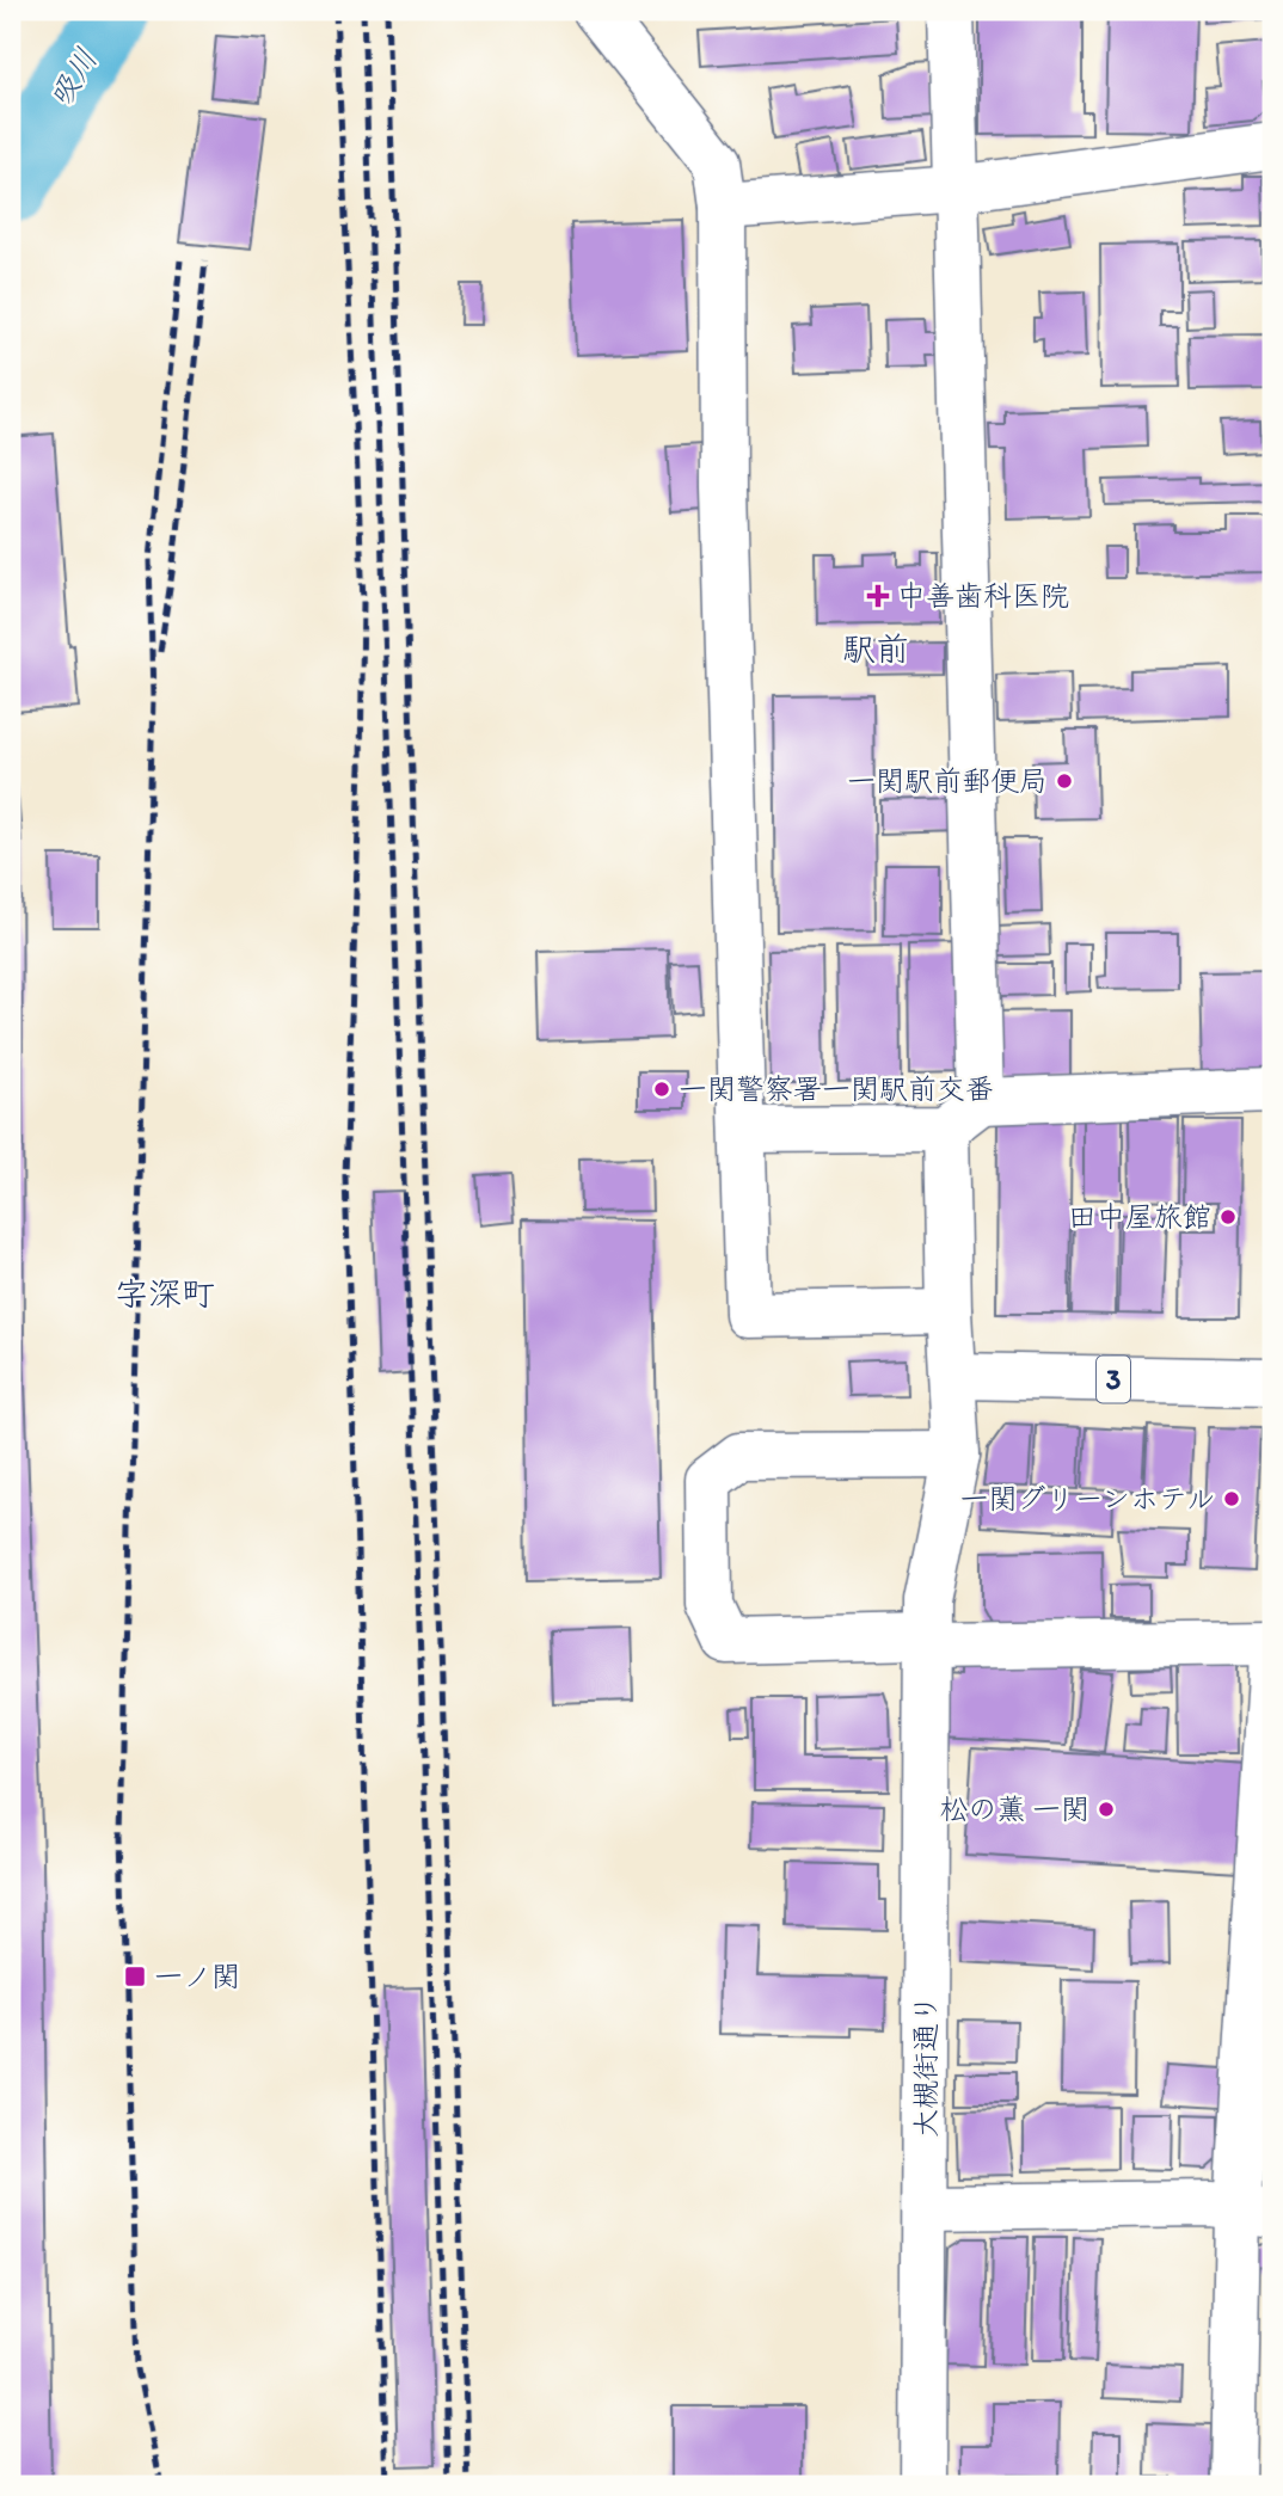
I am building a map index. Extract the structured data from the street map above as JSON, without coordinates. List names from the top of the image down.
{
  "streets": {
    "street": ["3", "大槻街通り"]
  },
  "crossings": [
    ["3", "大槻街通り"]
  ],
  "districts": ["駅前", "字深町"],
  "water": ["吸川"],
  "places": {
    "health": ["中善歯科医院"],
    "other": [
      "一関駅前郵便局",
      "一関警察署一関駅前交番",
      "田中屋旅館",
      "一関グリーンホテル",
      "松の薫 一関"
    ],
    "transit": ["一ノ関"]
  }
}
